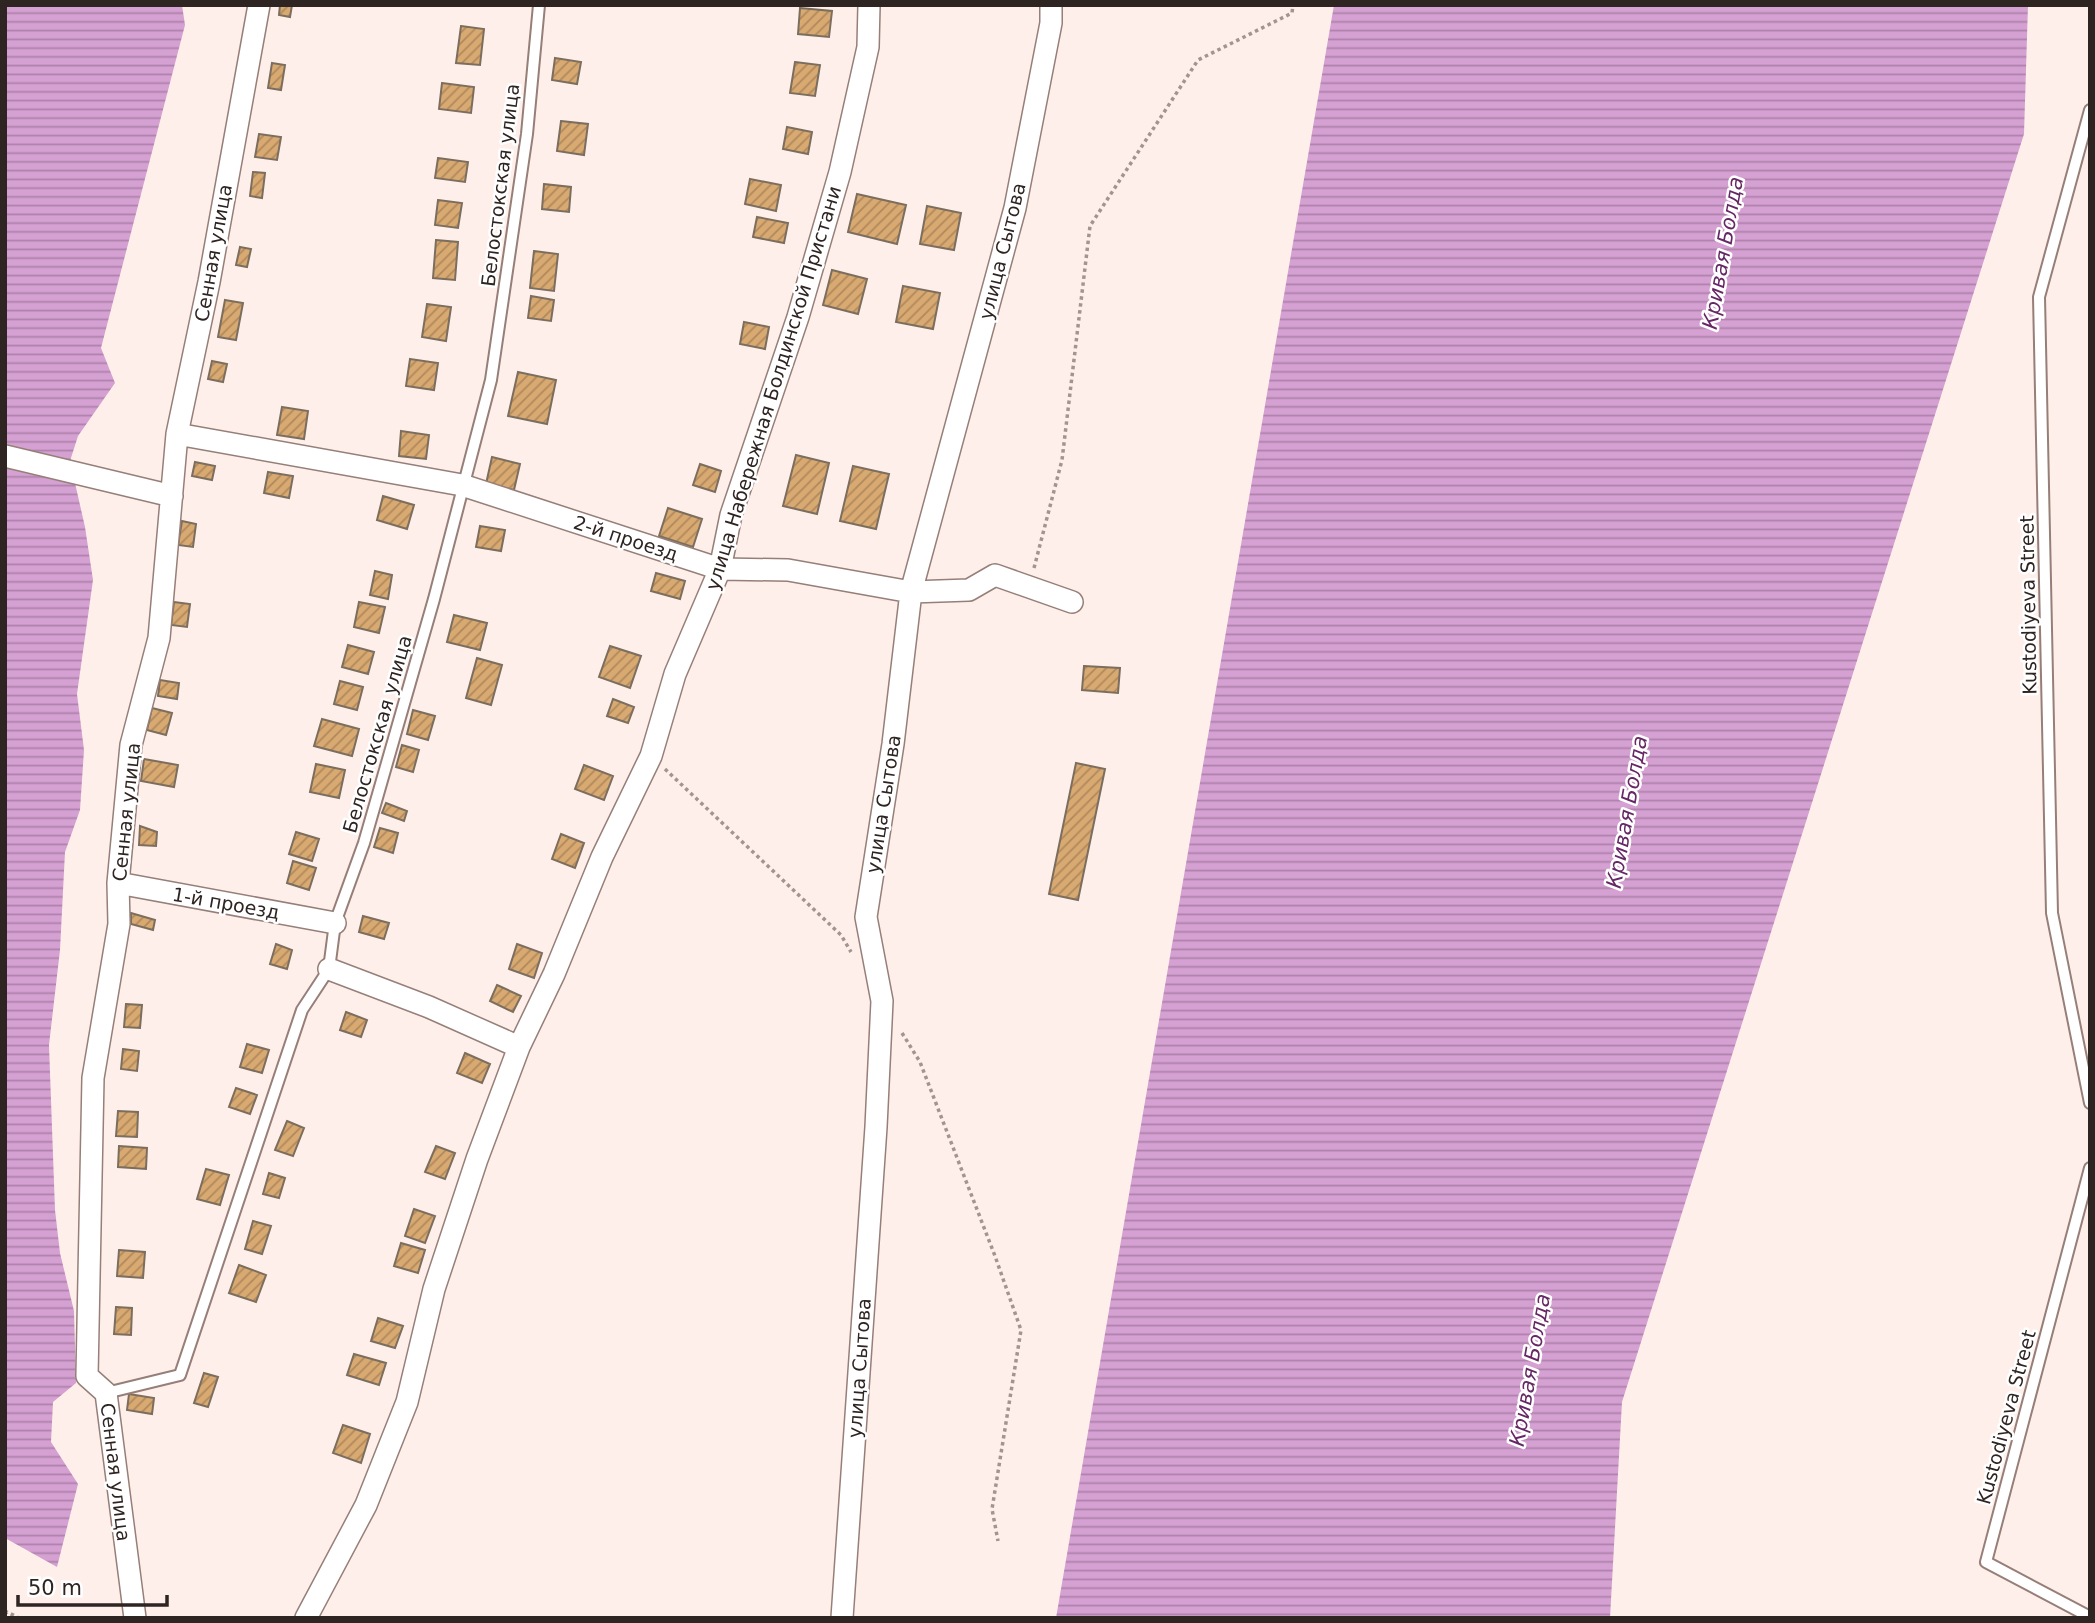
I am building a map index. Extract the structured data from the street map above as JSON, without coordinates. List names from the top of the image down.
{
  "streets": {
    "street": [
      "улица Сытова",
      "Сенная улица",
      "улица Набережная Болдинской Пристани",
      "2-й проезд",
      "1-й проезд"
    ],
    "lane": ["Белостокская улица", "Kustodiyeva Street"]
  },
  "crossings": [
    ["Белостокская улица", "Сенная улица"],
    ["Белостокская улица", "2-й проезд"],
    ["Белостокская улица", "1-й проезд"],
    ["улица Сытова", "2-й проезд"],
    ["Сенная улица", "2-й проезд"],
    ["Сенная улица", "1-й проезд"],
    ["улица Набережная Болдинской Пристани", "2-й проезд"]
  ],
  "water": ["Кривая Болда"],
  "scale_bar": "50 m"
}
